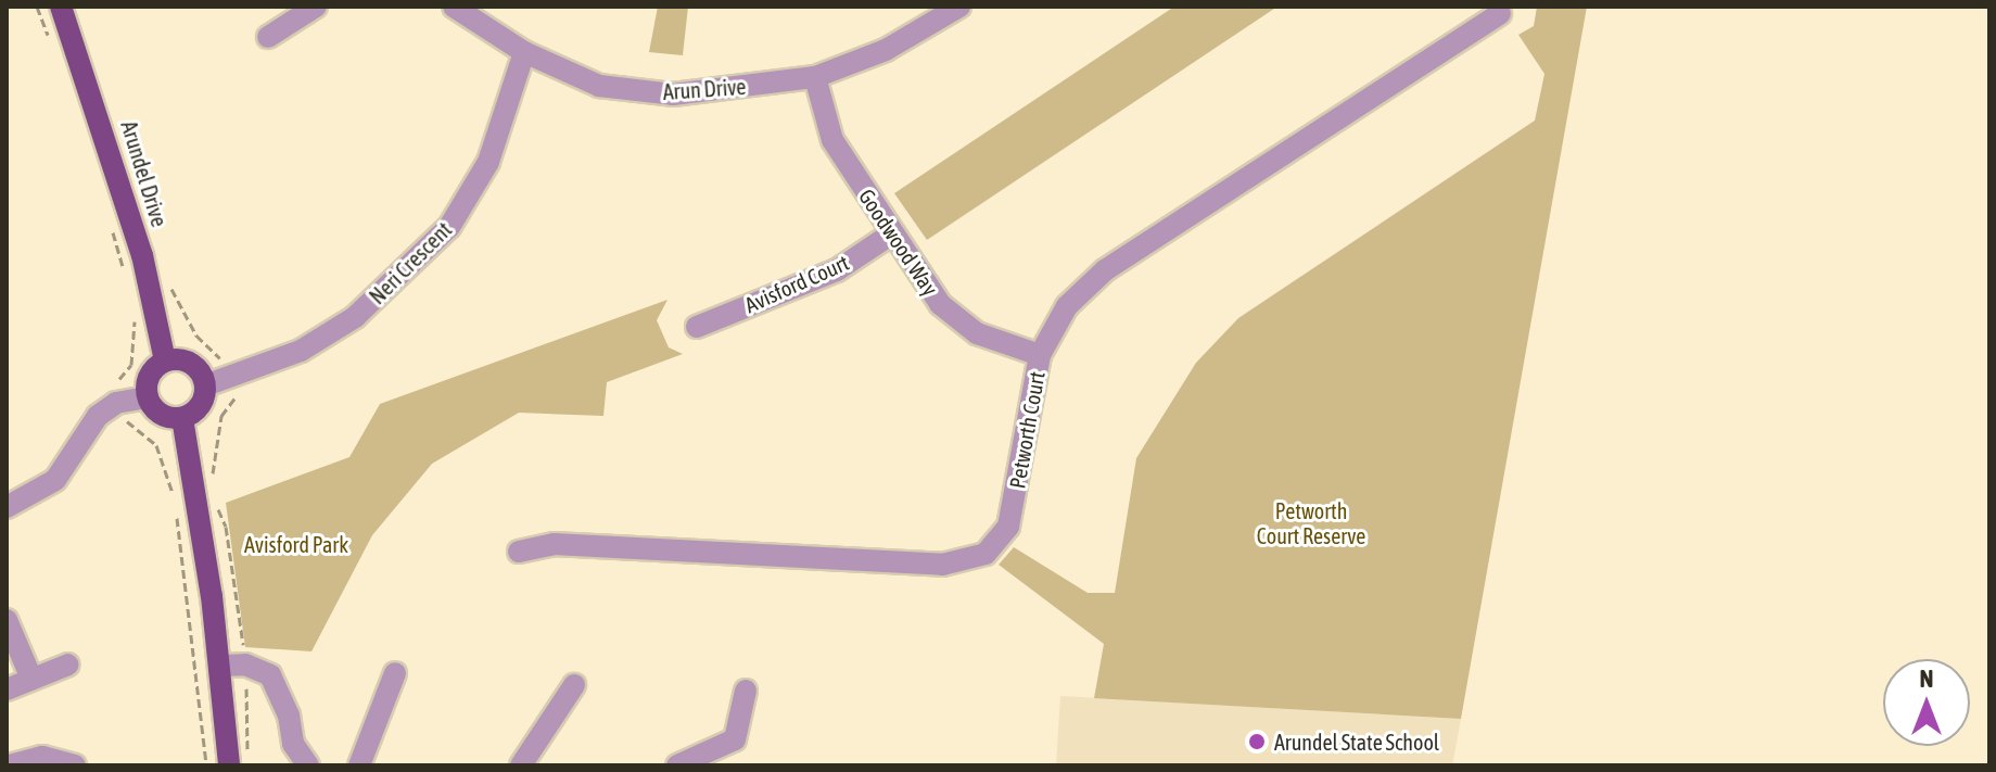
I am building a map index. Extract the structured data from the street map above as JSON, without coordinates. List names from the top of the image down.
{
  "streets": {
    "main road": ["Arundel Drive"],
    "street": [
      "Arun Drive",
      "Goodwood Way",
      "Neri Crescent",
      "Avisford Court",
      "Petworth Court"
    ]
  },
  "crossings": [
    ["Arun Drive", "Goodwood Way"],
    ["Arun Drive", "Neri Crescent"],
    ["Arundel Drive", "Neri Crescent"],
    ["Goodwood Way", "Avisford Court"],
    ["Goodwood Way", "Petworth Court"]
  ],
  "parks": ["Petworth Court Reserve", "Avisford Park"],
  "places": ["Arundel State School"],
  "north": "top"
}
